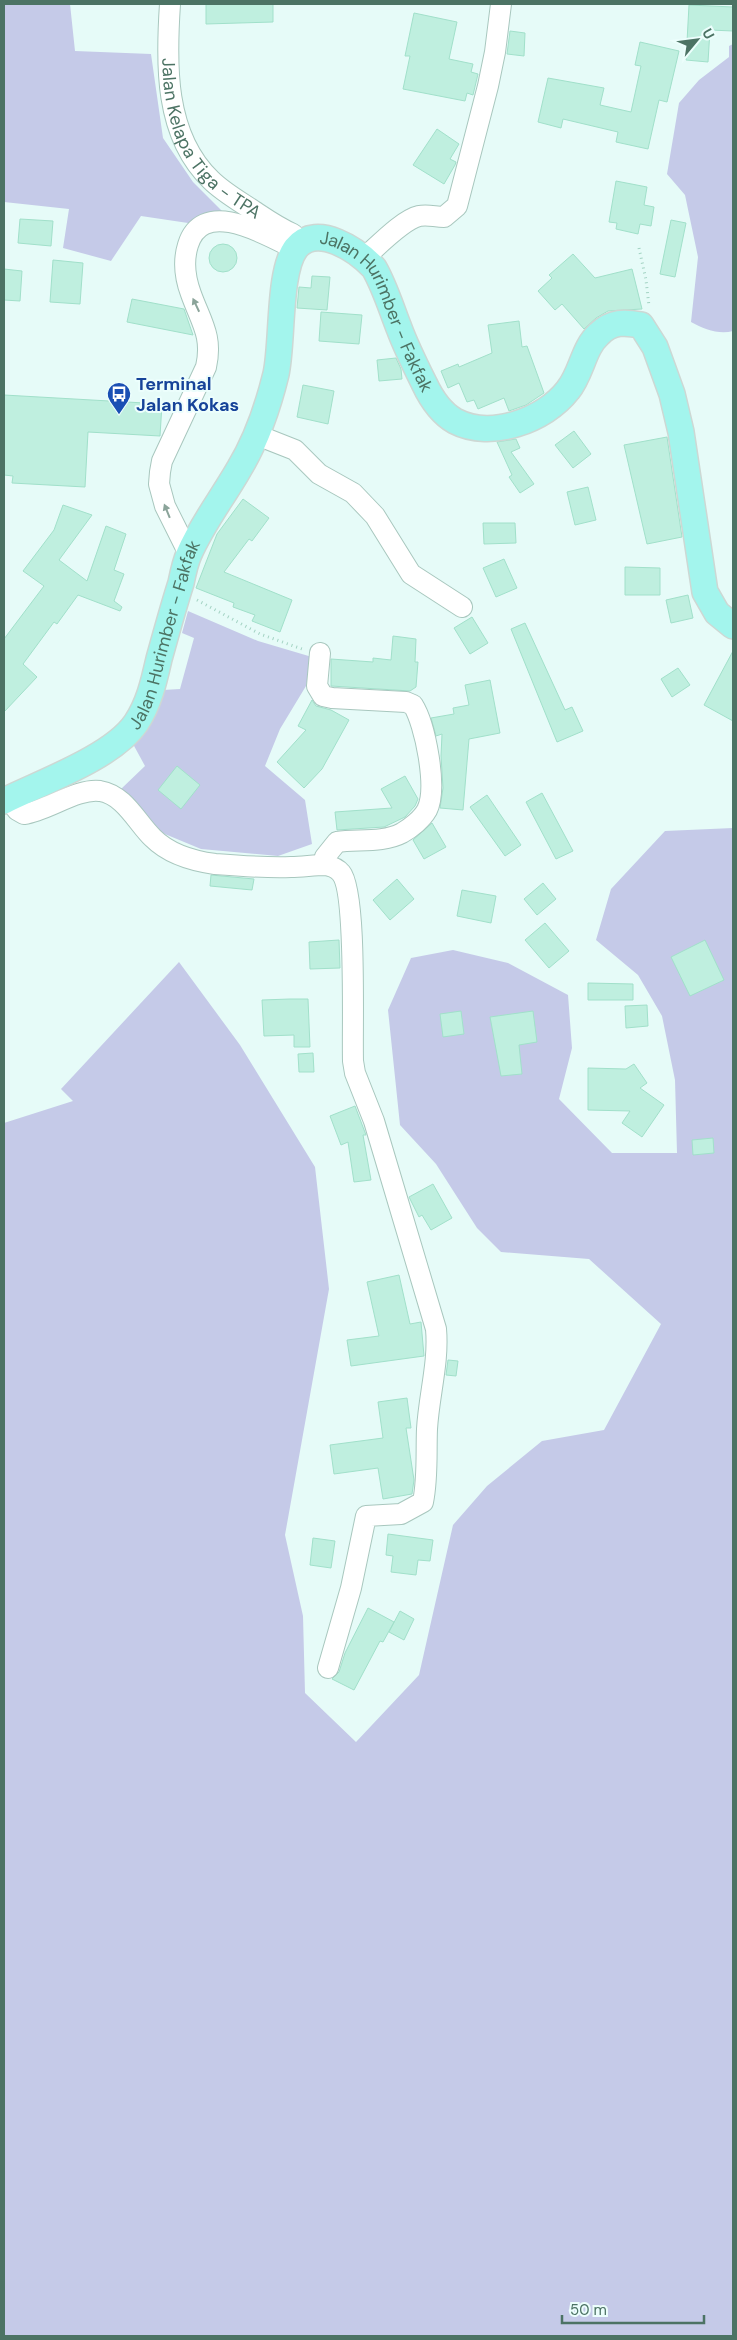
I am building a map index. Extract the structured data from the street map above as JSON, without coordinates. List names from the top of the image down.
{
  "streets": {
    "main road": ["Jalan Hurimber - Fakfak"],
    "street": ["Jalan Kelapa Tiga - TPA"]
  },
  "crossings": [
    ["Jalan Kelapa Tiga - TPA", "Jalan Hurimber - Fakfak"]
  ],
  "places": {
    "bus stop": ["Terminal Jalan Kokas"]
  },
  "scale_bar": "50 m",
  "north": "top right"
}
